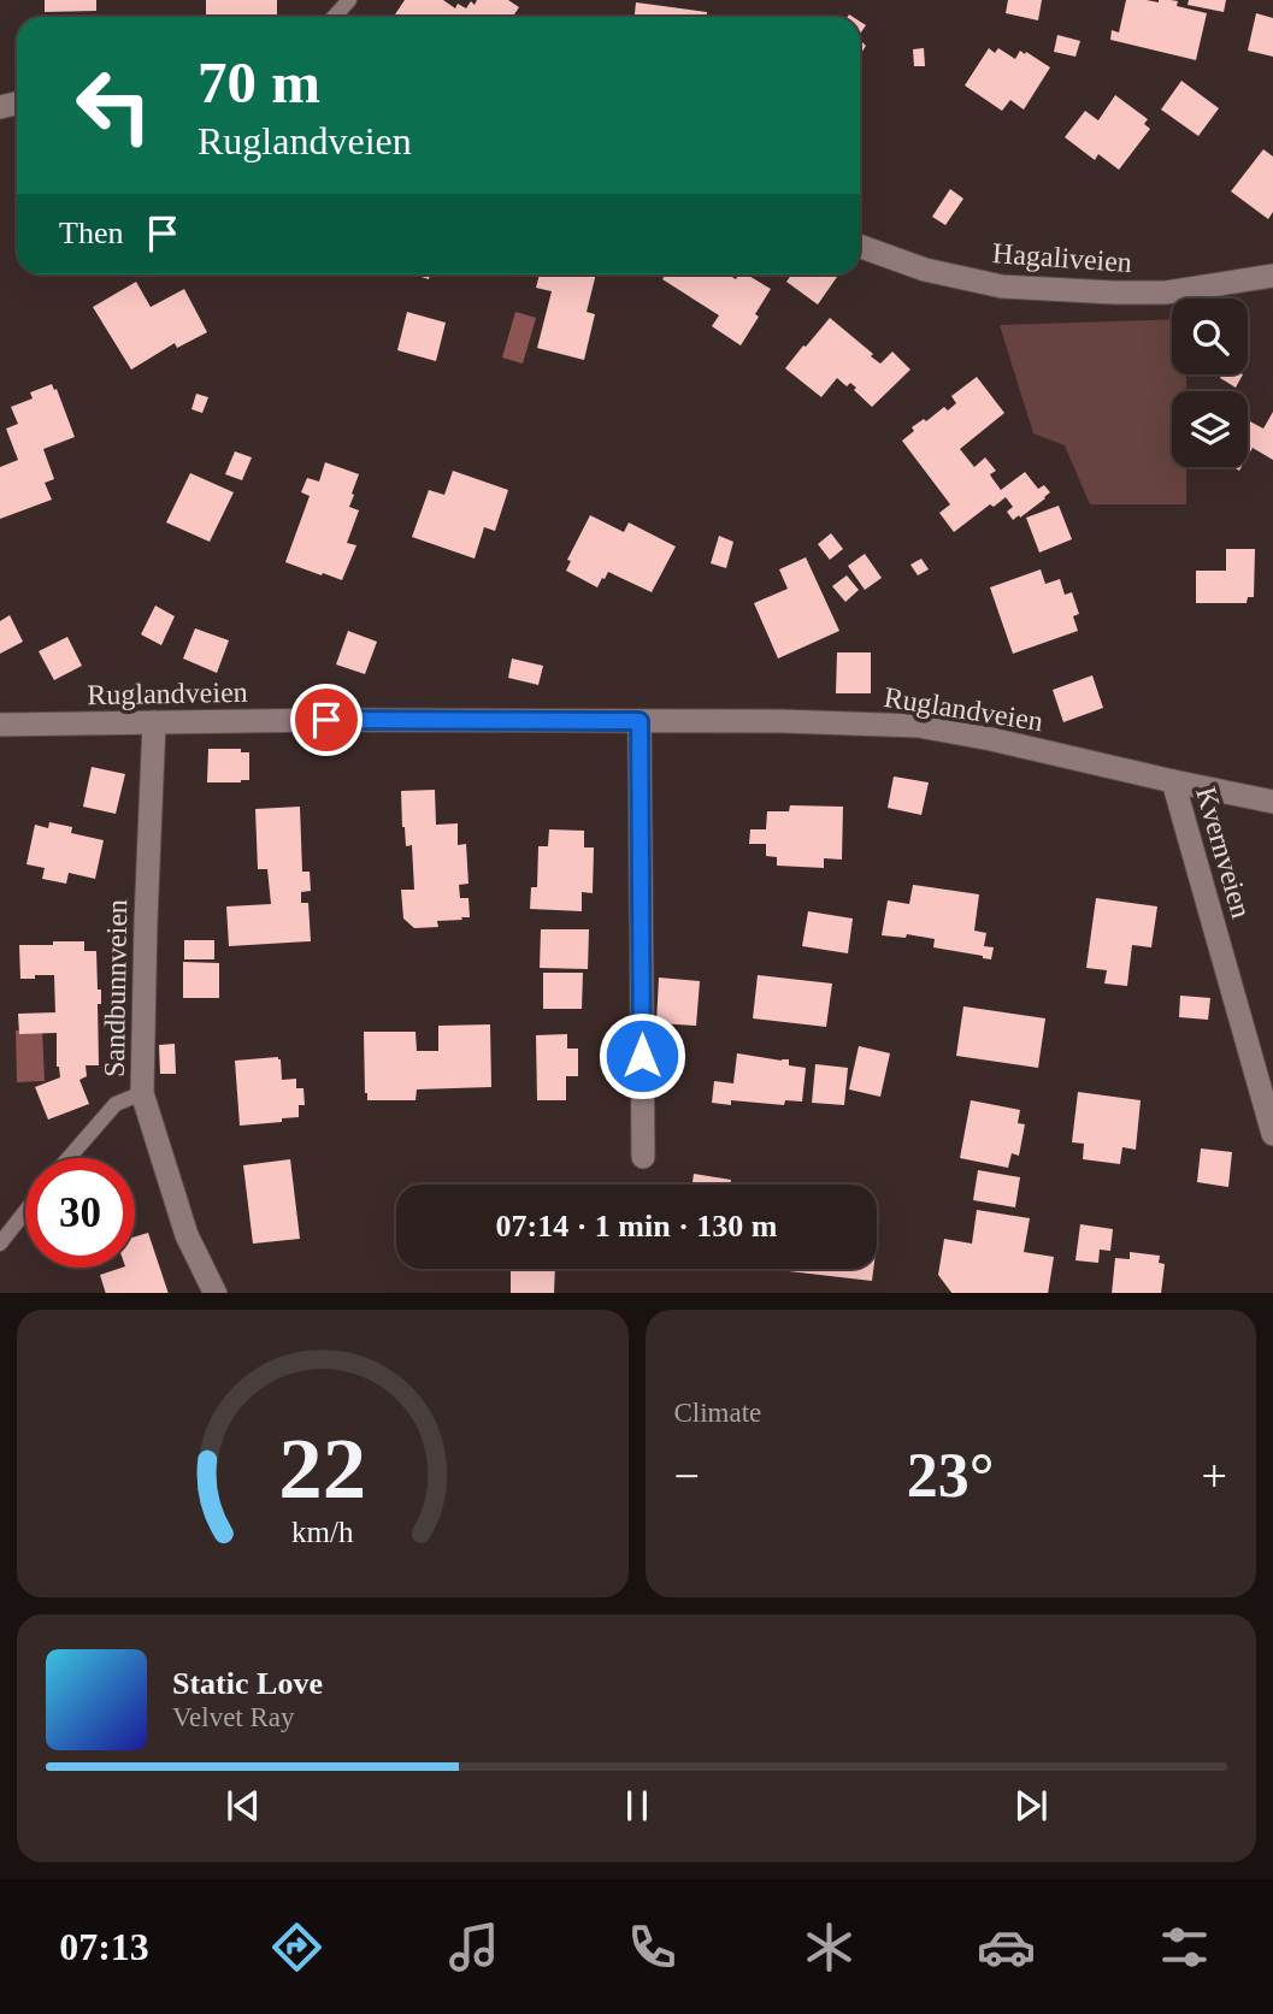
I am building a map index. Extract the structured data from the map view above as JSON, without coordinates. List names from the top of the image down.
{
  "streets": {
    "street": [
      "Hagaliveien",
      "Ruglandveien",
      "Kvernveien",
      "Sandbunnveien"
    ]
  },
  "crossings": [
    ["Ruglandveien", "Kvernveien"],
    ["Ruglandveien", "Sandbunnveien"]
  ],
  "page": {
    "turn": ["70 m", "Ruglandveien"],
    "then": "Then",
    "limit": "30",
    "trip": "07:14 · 1 min · 130 m",
    "tile": "Climate",
    "heat": ["−", "23°", "+"],
    "song": ["Static Love", "Velvet Ray"],
    "tabs": "07:13",
    "gauge": ["22", "km/h"]
  }
}
